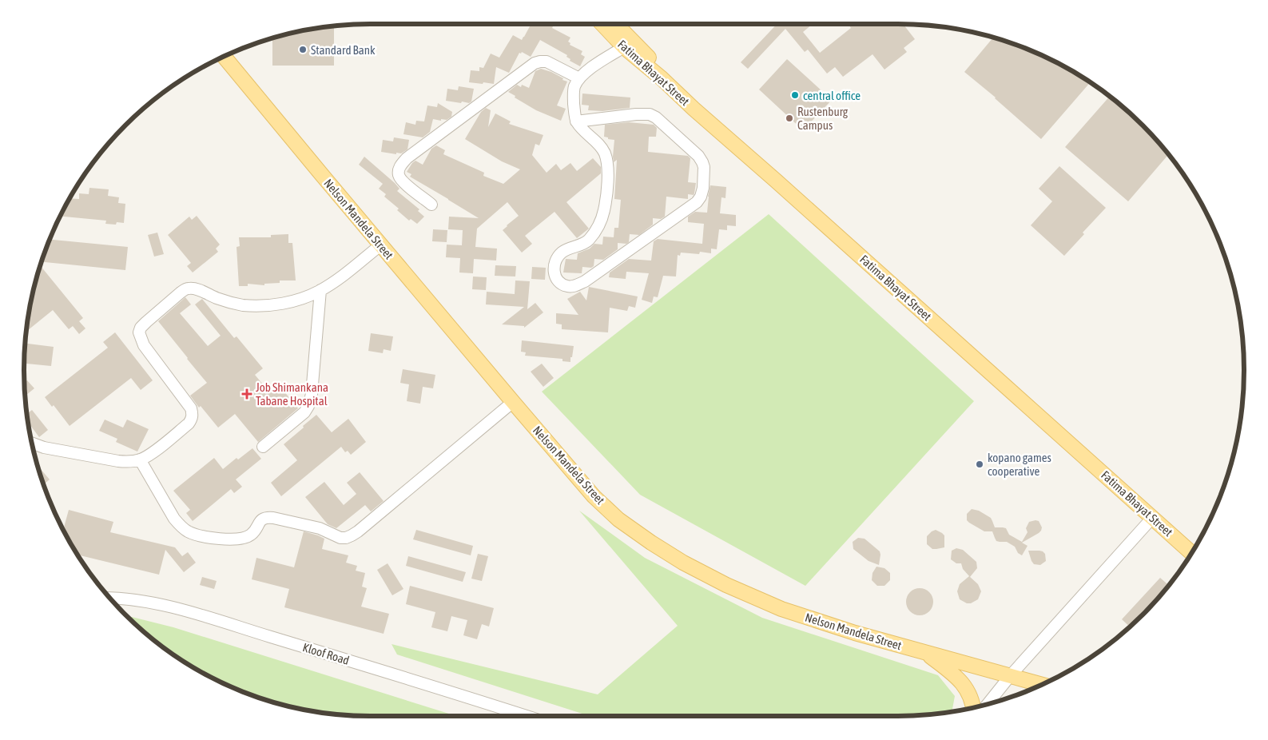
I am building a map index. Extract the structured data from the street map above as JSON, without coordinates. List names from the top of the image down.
{
  "streets": {
    "main road": ["Fatima Bhayat Street", "Nelson Mandela Street"],
    "street": ["Kloof Road"]
  },
  "places": {
    "other": [
      "Standard Bank",
      "central office",
      "Rustenburg Campus",
      "kopano games cooperative"
    ],
    "health": ["Job Shimankana Tabane Hospital"]
  }
}
